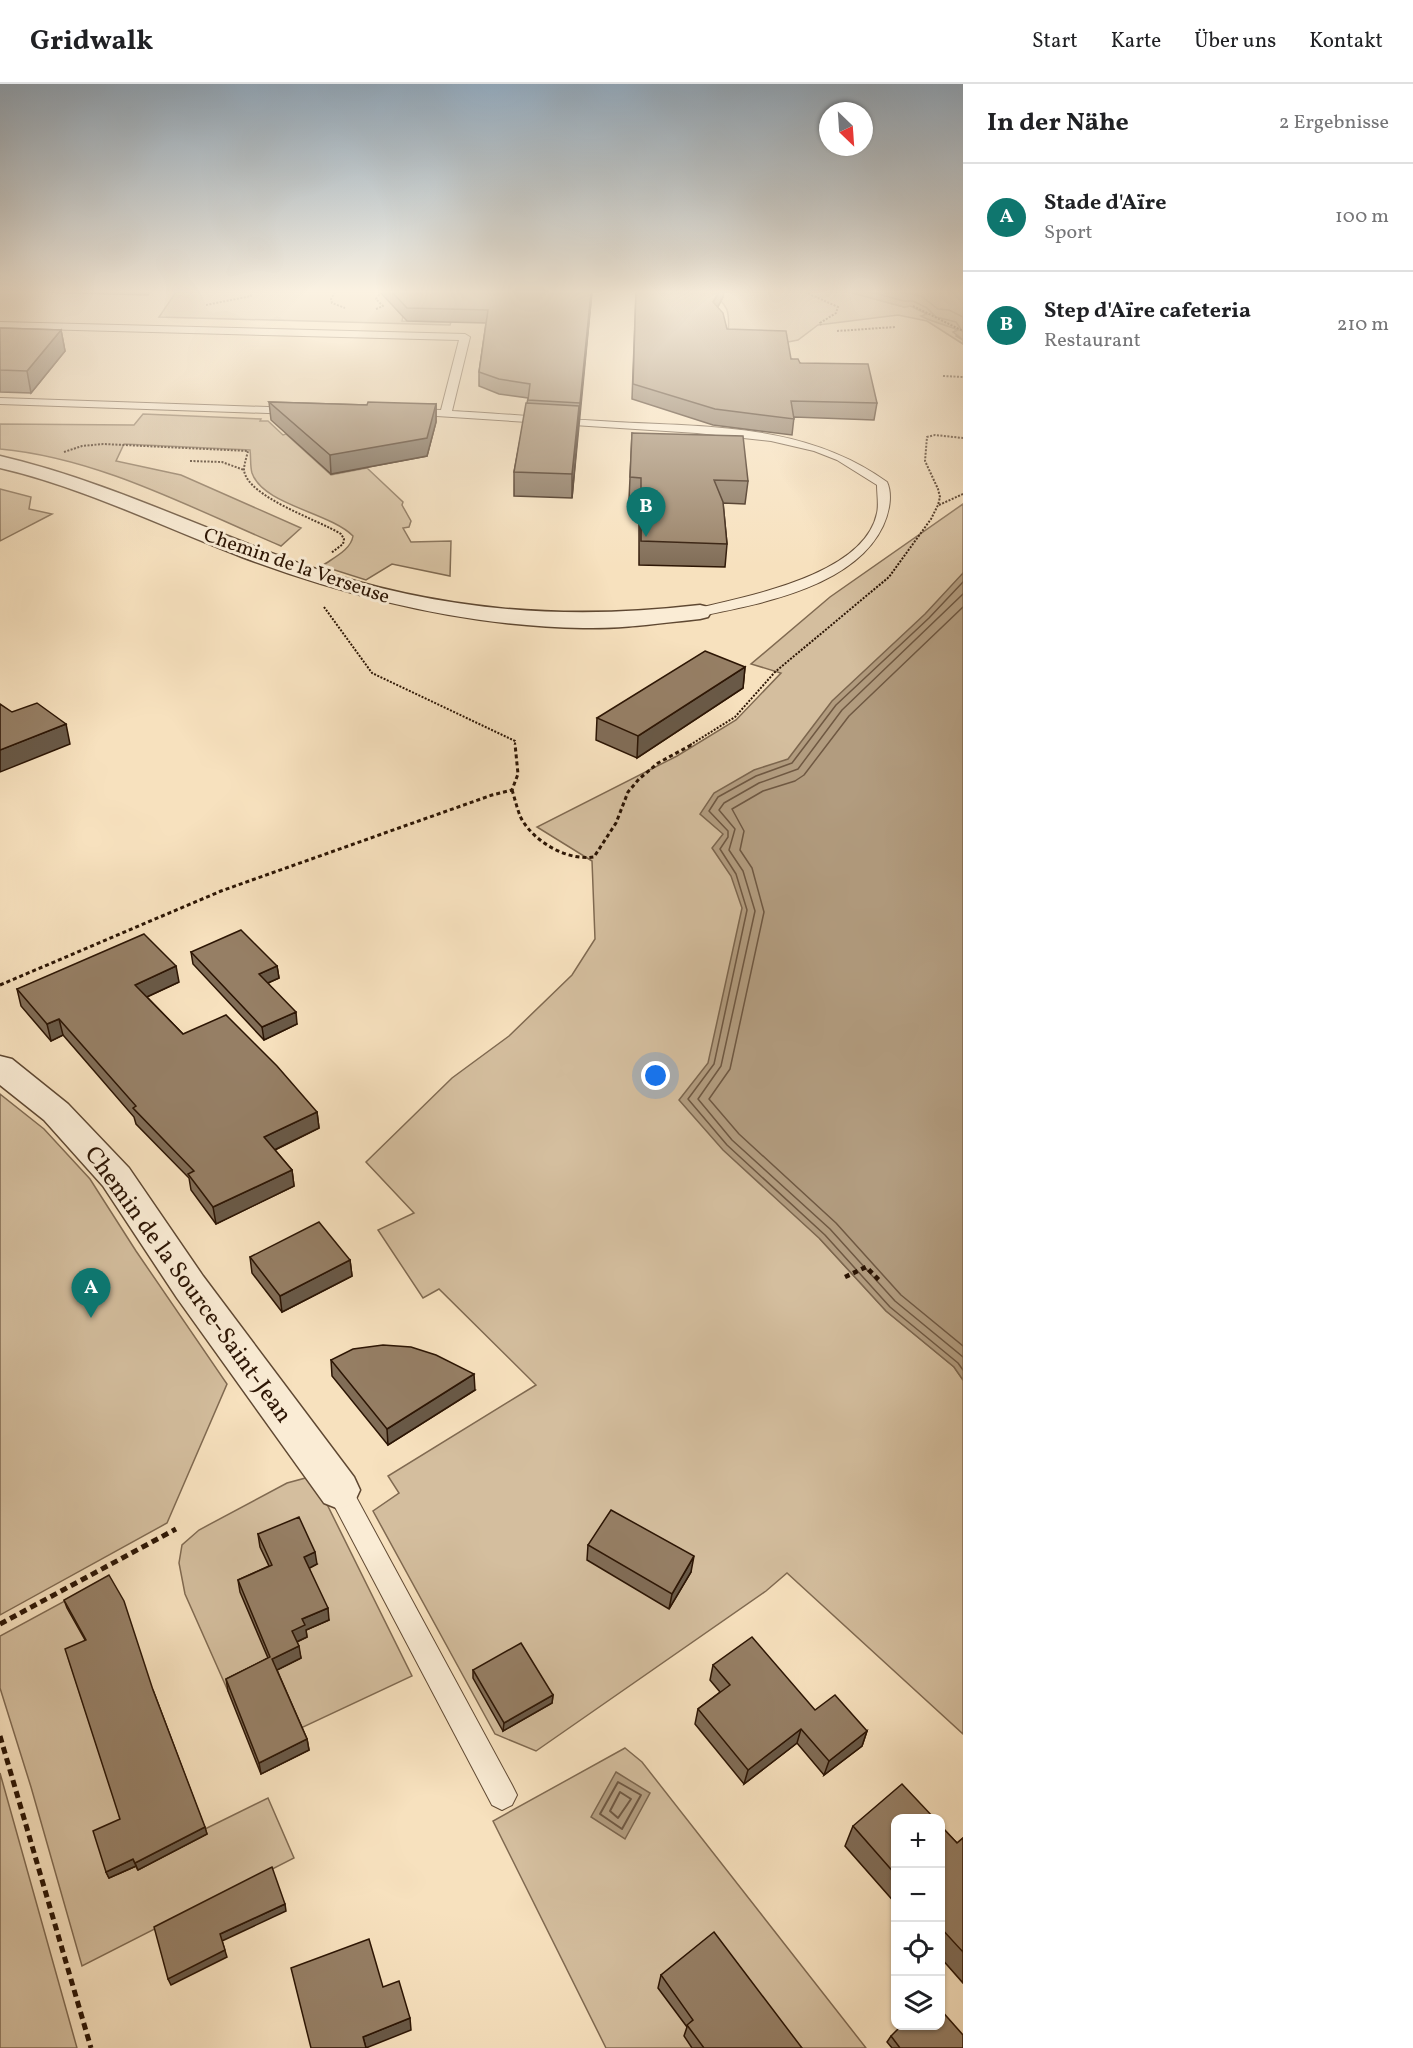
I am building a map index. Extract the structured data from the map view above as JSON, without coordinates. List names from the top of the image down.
{
  "streets": {
    "street": ["Chemin de la Verseuse", "Chemin de la Source-Saint-Jean"]
  },
  "north": "bottom right",
  "page": {
    "header": "Gridwalk",
    "nav": [
      "Start",
      "Karte",
      "Über uns",
      "Kontakt"
    ],
    "heading": ["In der Nähe", "2 Ergebnisse"],
    "list": [
      {
        "mark": "A",
        "name": "Stade d'Aïre",
        "note": "Sport",
        "value": "100 m"
      },
      {
        "mark": "B",
        "name": "Step d'Aïre cafeteria",
        "note": "Restaurant",
        "value": "210 m"
      }
    ],
    "pins": ["B", "A"],
    "map_buttons": ["+", "−"]
  }
}
